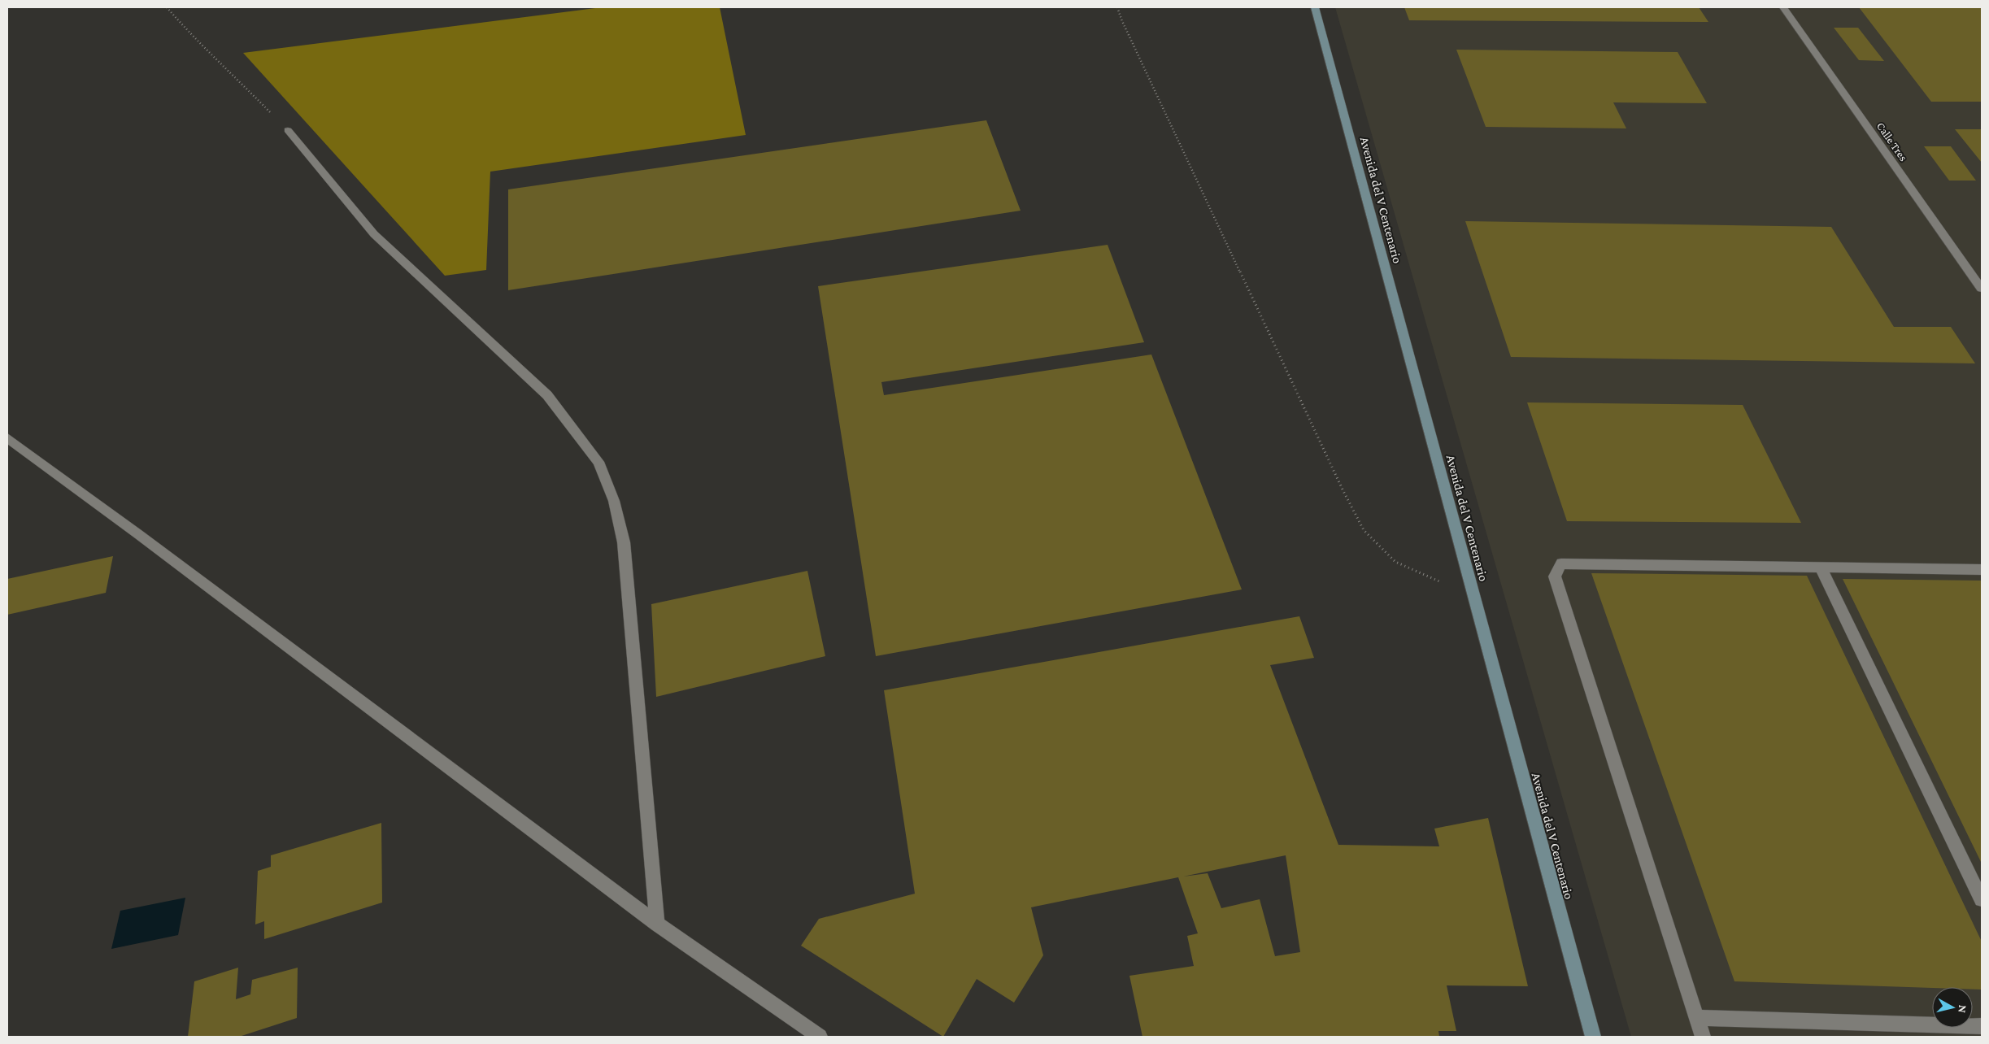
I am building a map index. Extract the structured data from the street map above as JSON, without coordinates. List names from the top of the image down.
{
  "streets": {
    "main road": ["Avenida del V Centenario"],
    "street": ["Calle Tres"]
  },
  "north": "right"
}
